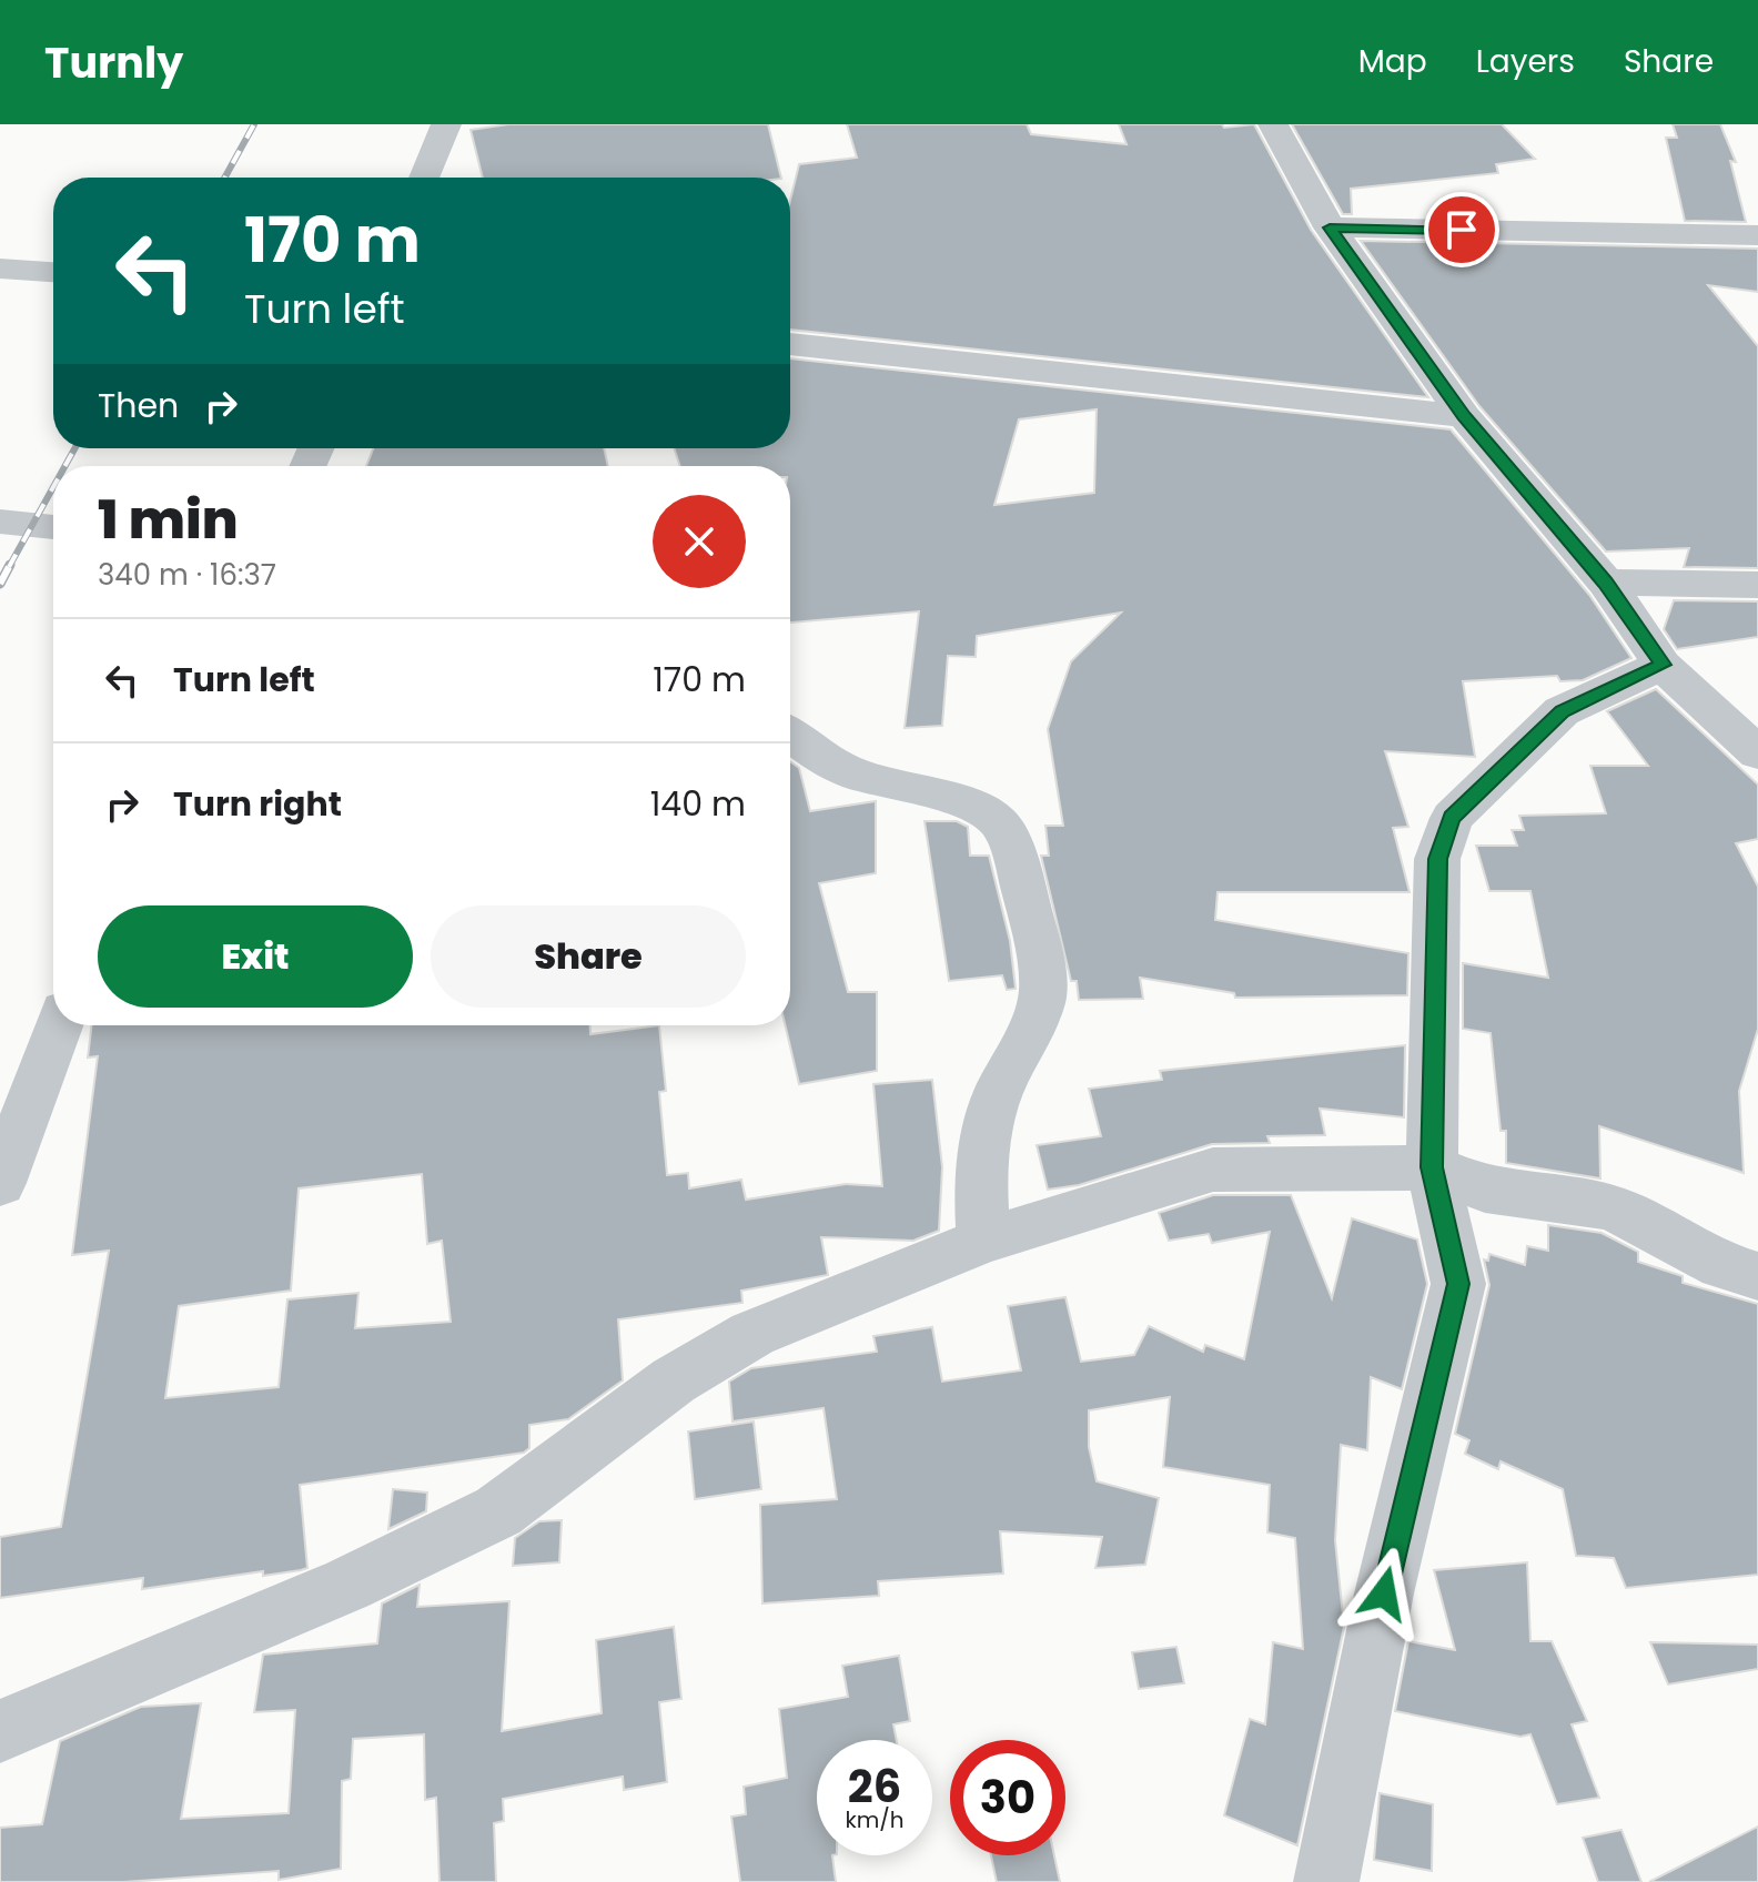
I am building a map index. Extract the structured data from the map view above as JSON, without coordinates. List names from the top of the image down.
{
  "page": {
    "header": "Turnly",
    "nav": ["Map", "Layers", "Share"],
    "turn": ["170 m", "Turn left"],
    "then": "Then",
    "heading": ["1 min", "340 m · 16:37"],
    "list": [
      {
        "name": "Turn left",
        "value": "170 m"
      },
      {
        "name": "Turn right",
        "value": "140 m"
      }
    ],
    "buttons": ["Exit", "Share"],
    "speed": "26 km/h",
    "limit": "30"
  }
}
